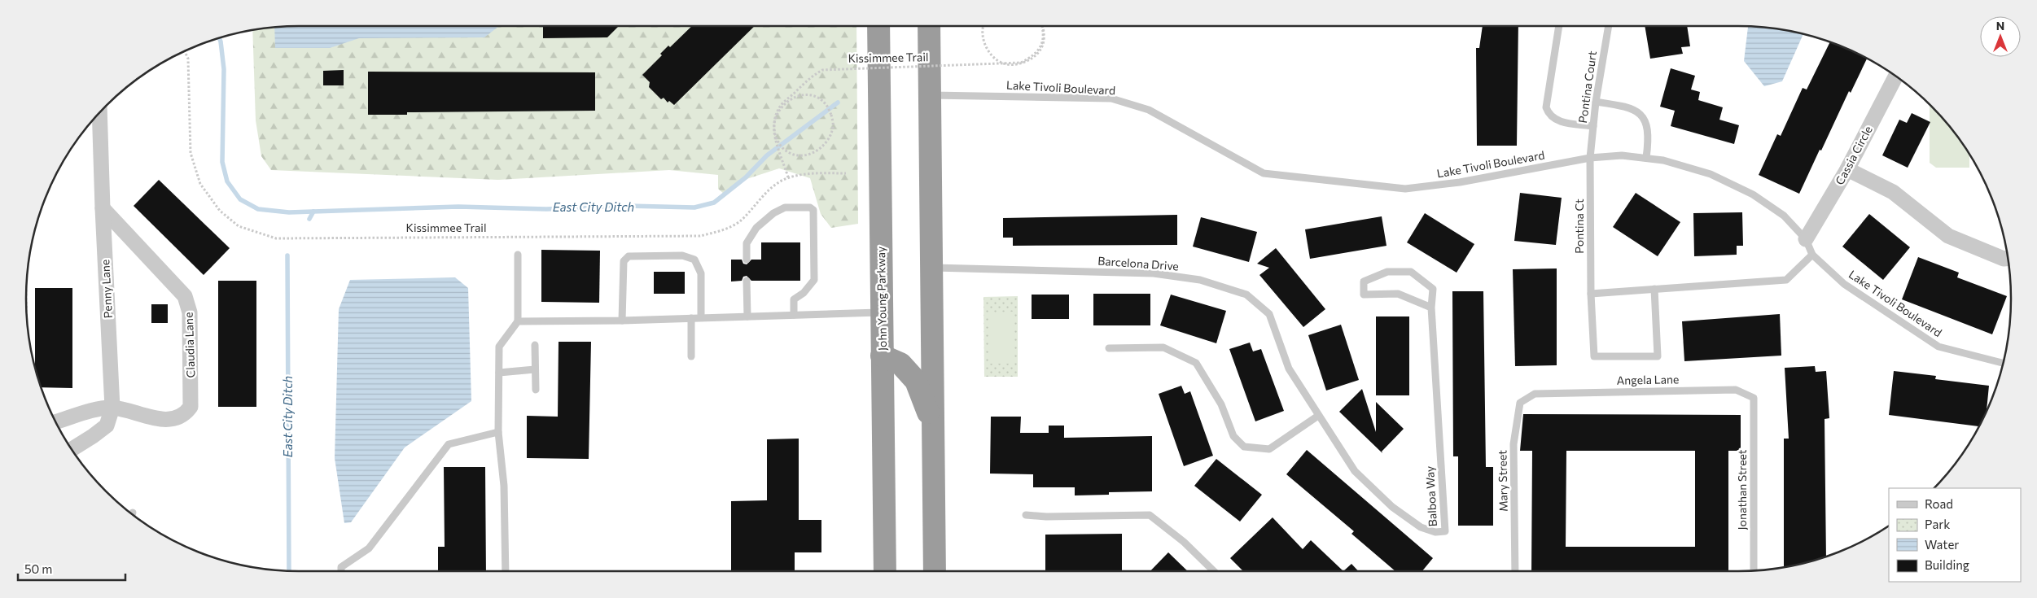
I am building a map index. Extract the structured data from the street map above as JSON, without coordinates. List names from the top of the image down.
{
  "streets": {
    "highway": ["John Young Parkway"],
    "street": ["Cassia Circle", "Penny Lane", "Claudia Lane"],
    "lane": [
      "Pontina Court",
      "Lake Tivoli Boulevard",
      "Pontina Ct",
      "Barcelona Drive",
      "Angela Lane",
      "Mary Street",
      "Jonathan Street",
      "Balboa Way"
    ],
    "path": ["Kissimmee Trail"]
  },
  "crossings": [
    ["Pontina Court", "Lake Tivoli Boulevard"],
    ["Pontina Court", "Pontina Ct"],
    ["Lake Tivoli Boulevard", "Cassia Circle"],
    ["Lake Tivoli Boulevard", "Pontina Ct"],
    ["Barcelona Drive", "Balboa Way"],
    ["Penny Lane", "Claudia Lane"],
    ["Angela Lane", "Mary Street"],
    ["Angela Lane", "Jonathan Street"]
  ],
  "water": ["East City Ditch"],
  "legend": [
    "Road",
    "Park",
    "Water",
    "Building"
  ],
  "scale_bar": "50 m",
  "north": "top"
}
